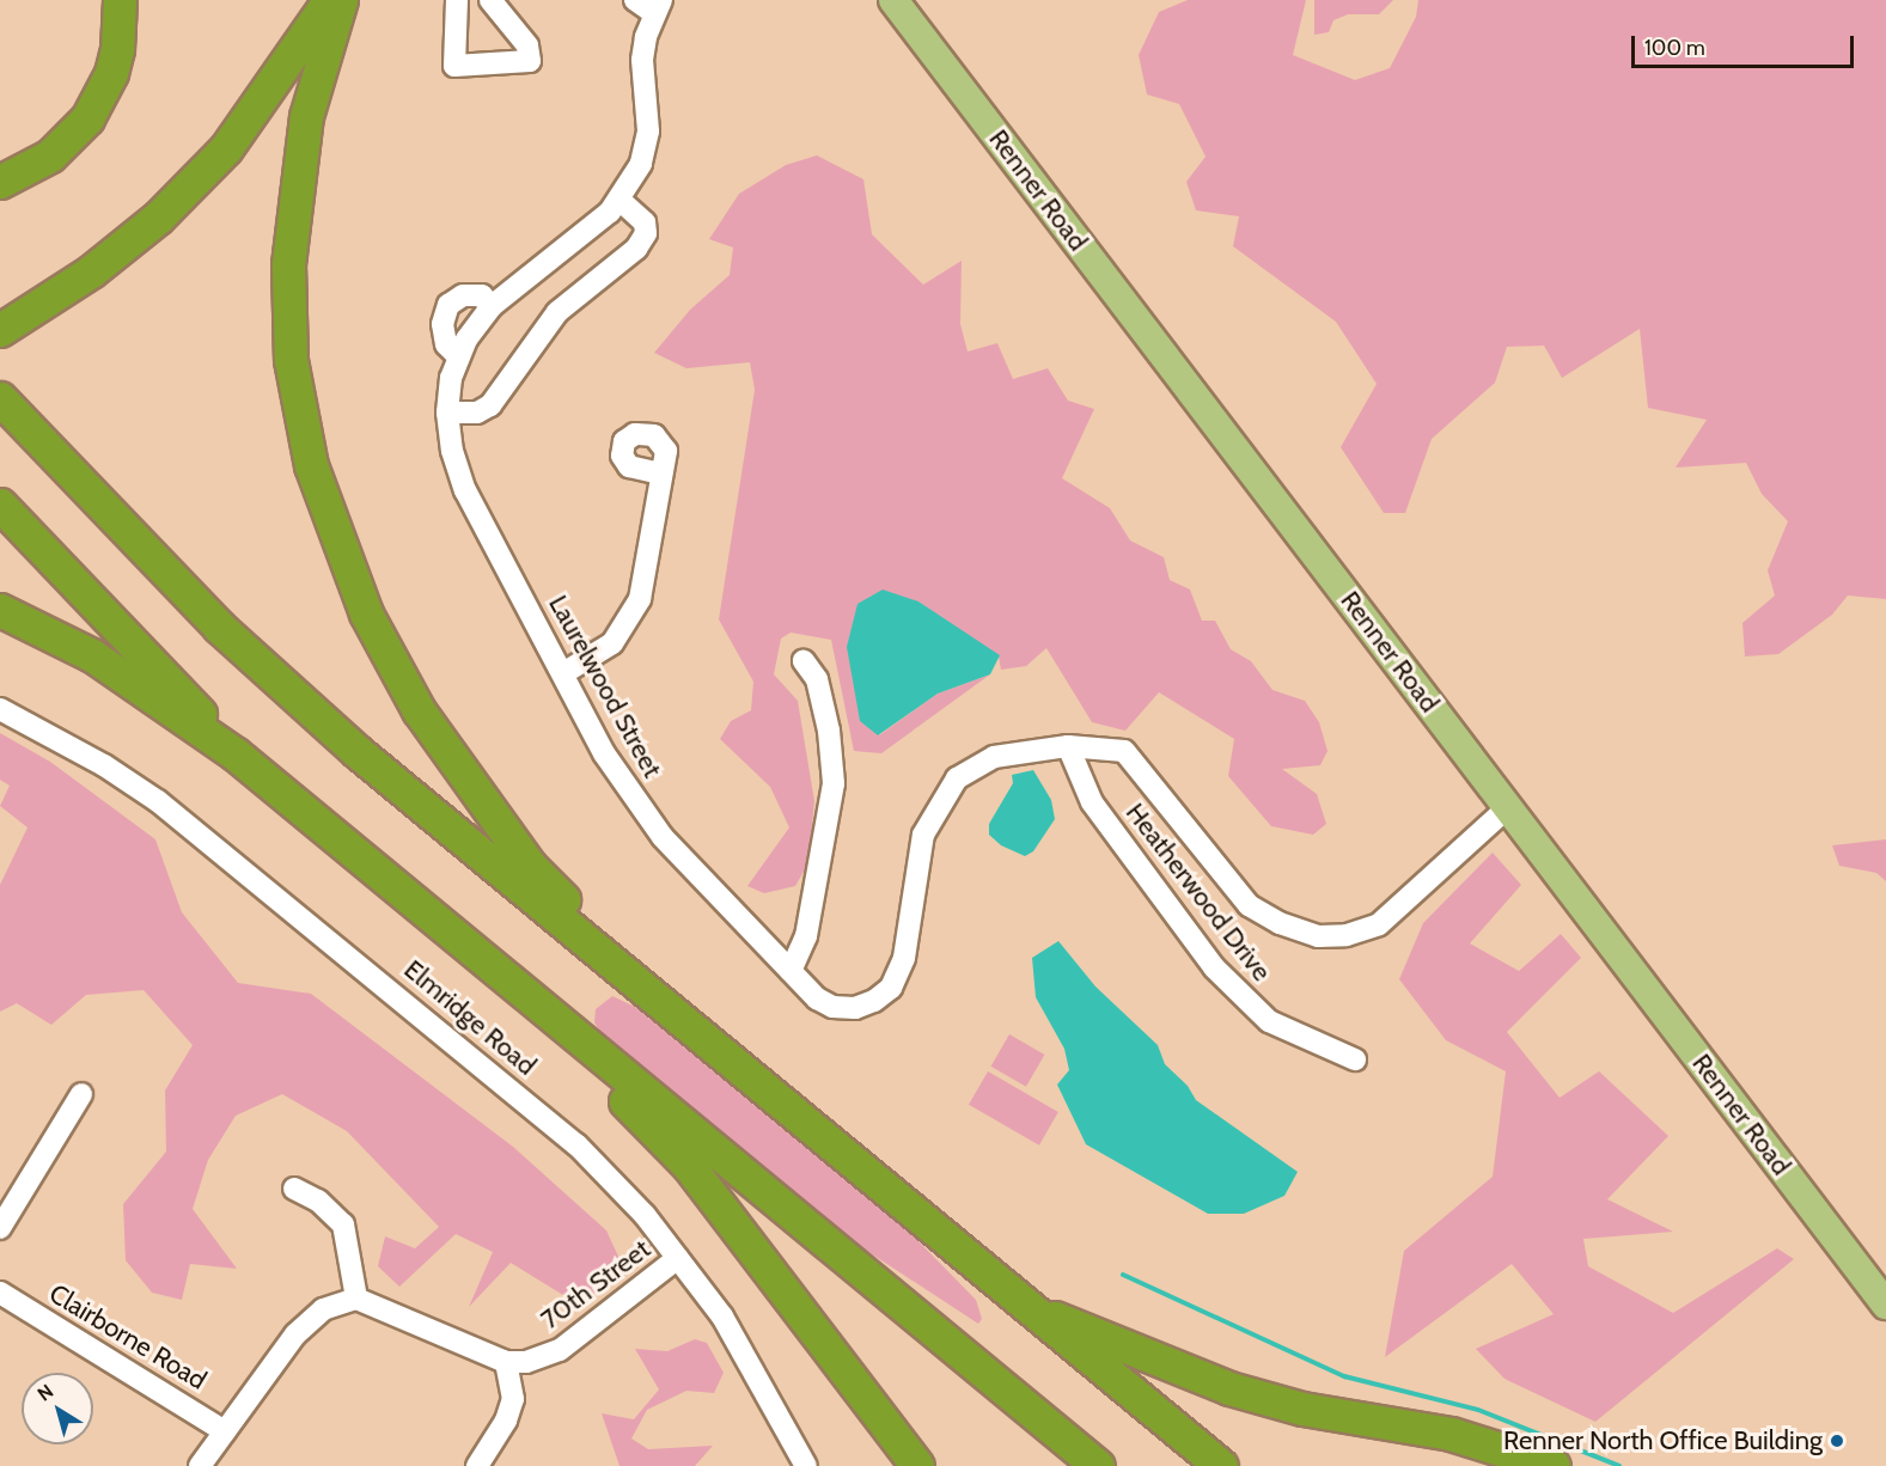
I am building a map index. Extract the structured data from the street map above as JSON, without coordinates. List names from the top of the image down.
{
  "streets": {
    "main road": ["Renner Road"],
    "street": [
      "Laurelwood Street",
      "Heatherwood Drive",
      "Elmridge Road",
      "70th Street",
      "Clairborne Road"
    ]
  },
  "crossings": [
    ["Laurelwood Street", "Heatherwood Drive"],
    ["Elmridge Road", "70th Street"]
  ],
  "places": ["Renner North Office Building"],
  "scale_bar": "100 m",
  "north": "top left"
}
